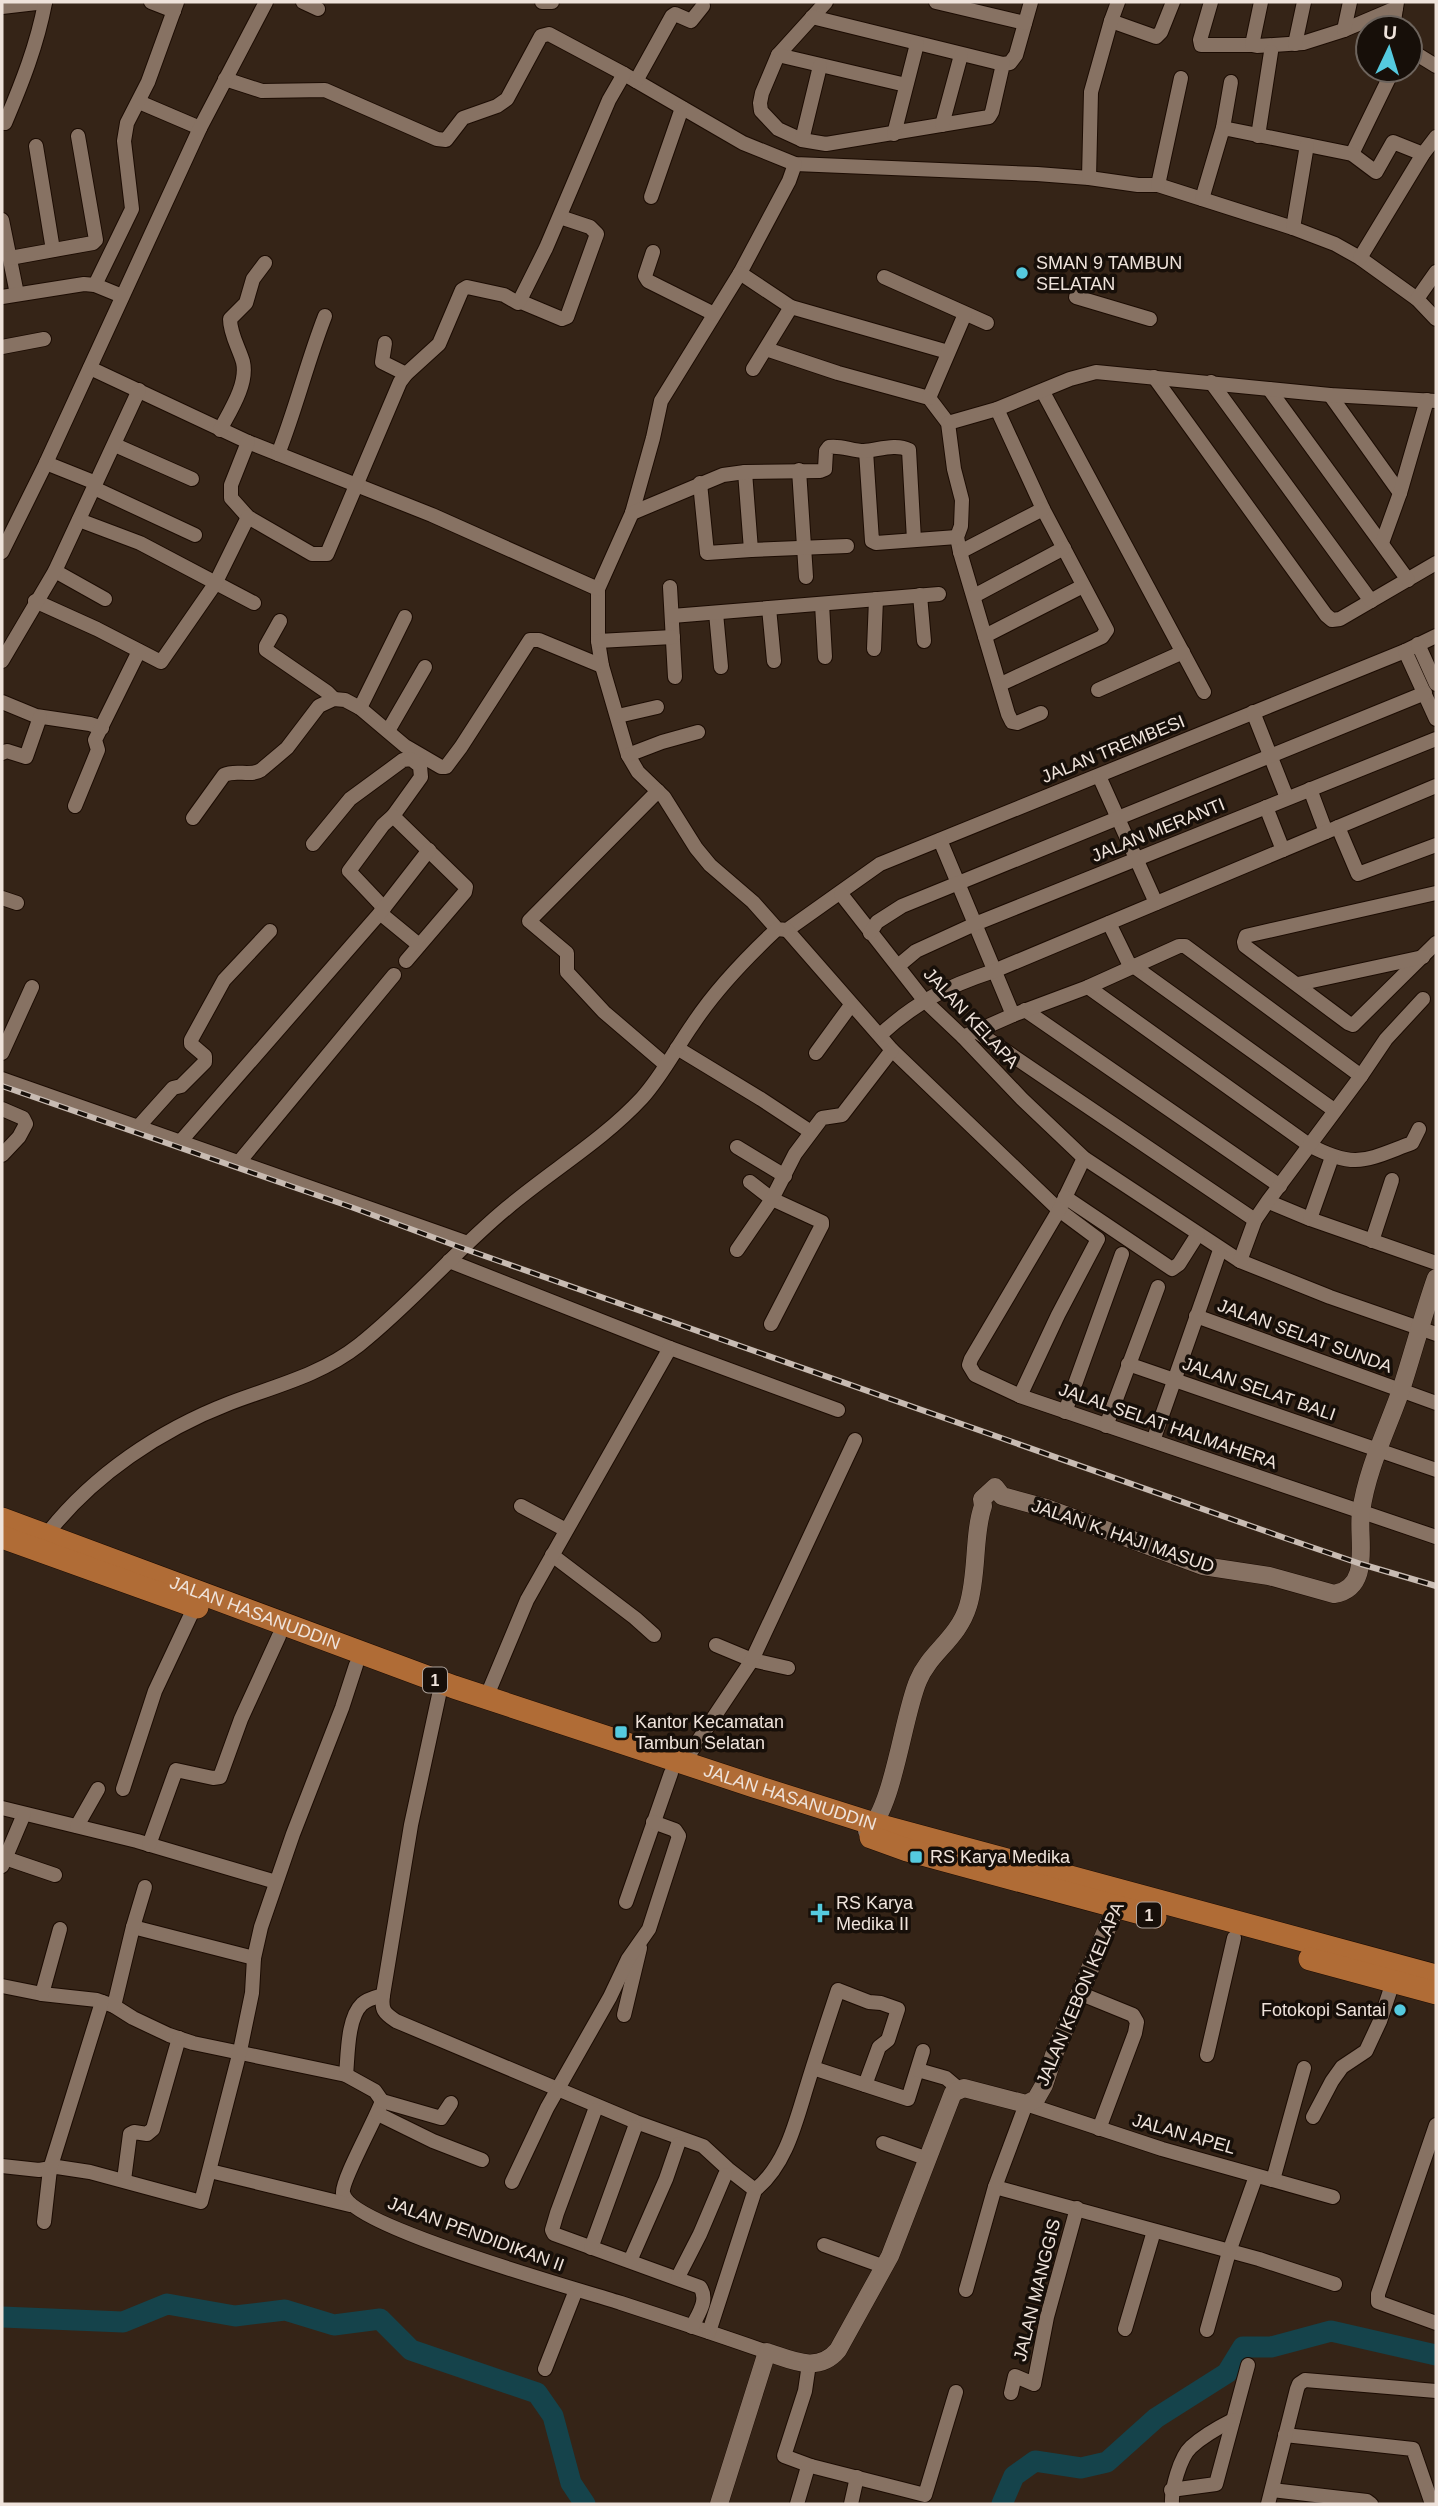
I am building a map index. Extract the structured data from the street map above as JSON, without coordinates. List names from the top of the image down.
{
  "streets": {
    "highway": ["JALAN HASANUDDIN", "1"],
    "street": [
      "JALAN TREMBESI",
      "JALAN MERANTI",
      "JALAN KELAPA",
      "JALAN SELAT SUNDA",
      "JALAN SELAT BALI",
      "JALAL SELAT HALMAHERA",
      "JALAN K. HAJI MASUD",
      "JALAN KEBON KELAPA",
      "JALAN APEL",
      "JALAN PENDIDIKAN II",
      "JALAN MANGGIS"
    ]
  },
  "crossings": [
    ["JALAN TREMBESI", "JALAN KELAPA"],
    ["JALAN TREMBESI", "JALAN HASANUDDIN"],
    ["JALAN MERANTI", "JALAN KELAPA"],
    ["JALAN KELAPA", "JALAN K. HAJI MASUD"],
    ["JALAN SELAT SUNDA", "JALAN K. HAJI MASUD"],
    ["JALAN SELAT BALI", "JALAN K. HAJI MASUD"],
    ["JALAL SELAT HALMAHERA", "JALAN K. HAJI MASUD"],
    ["JALAN K. HAJI MASUD", "JALAN HASANUDDIN"],
    ["JALAN HASANUDDIN", "JALAN KEBON KELAPA"],
    ["JALAN KEBON KELAPA", "JALAN APEL"]
  ],
  "places": {
    "other": ["SMAN 9 TAMBUN SELATAN", "Fotokopi Santai"],
    "transit": ["Kantor Kecamatan Tambun Selatan", "RS Karya Medika"],
    "health": ["RS Karya Medika II"]
  },
  "north": "top"
}
